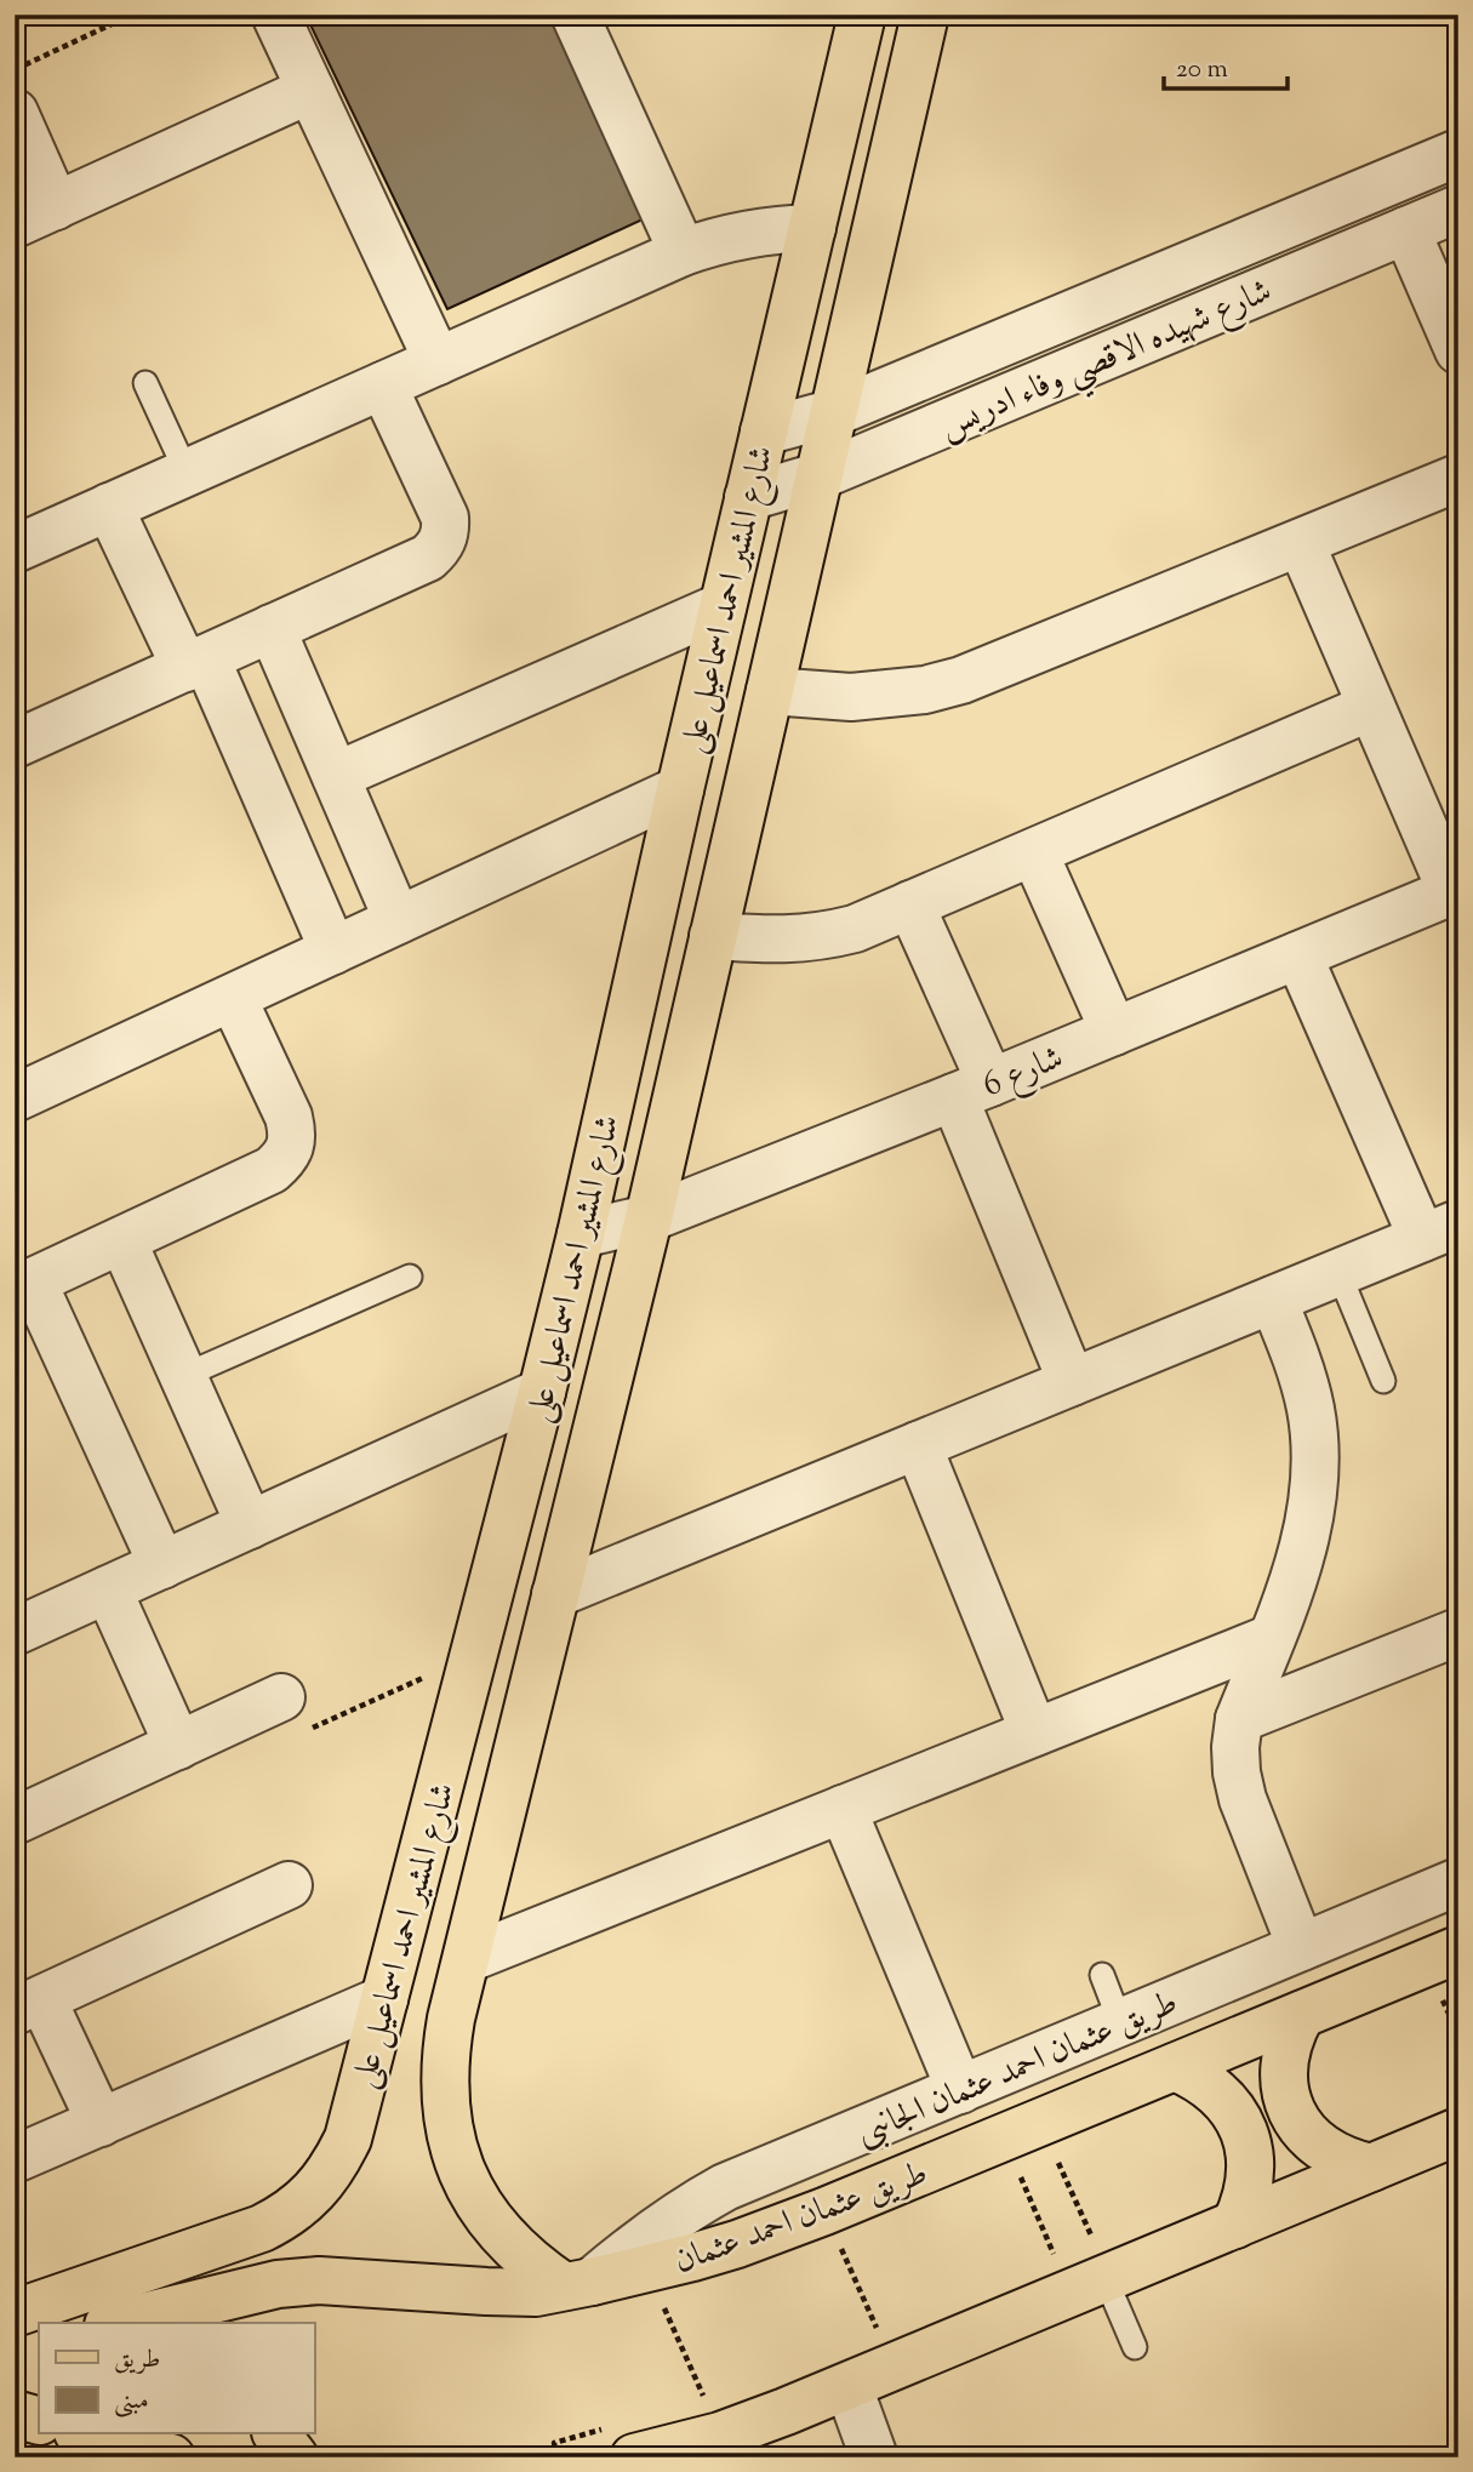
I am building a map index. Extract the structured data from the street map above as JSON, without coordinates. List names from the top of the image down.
{
  "streets": {
    "main road": ["شارع المشير احمد اسماعيل على", "طريق عثمان احمد عثمان"],
    "street": ["شارع شهيده الاقصي وفاء ادريس", "شارع 6", "طريق عثمان احمد عثمان الجانبى"]
  },
  "crossings": [
    ["شارع شهيده الاقصي وفاء ادريس", "شارع المشير احمد اسماعيل على"],
    ["شارع المشير احمد اسماعيل على", "شارع 6"],
    ["شارع المشير احمد اسماعيل على", "طريق عثمان احمد عثمان الجانبى"],
    ["شارع المشير احمد اسماعيل على", "طريق عثمان احمد عثمان"],
    ["طريق عثمان احمد عثمان الجانبى", "طريق عثمان احمد عثمان"]
  ],
  "legend": ["طريق", "مبنى"],
  "scale_bar": "20 m"
}
